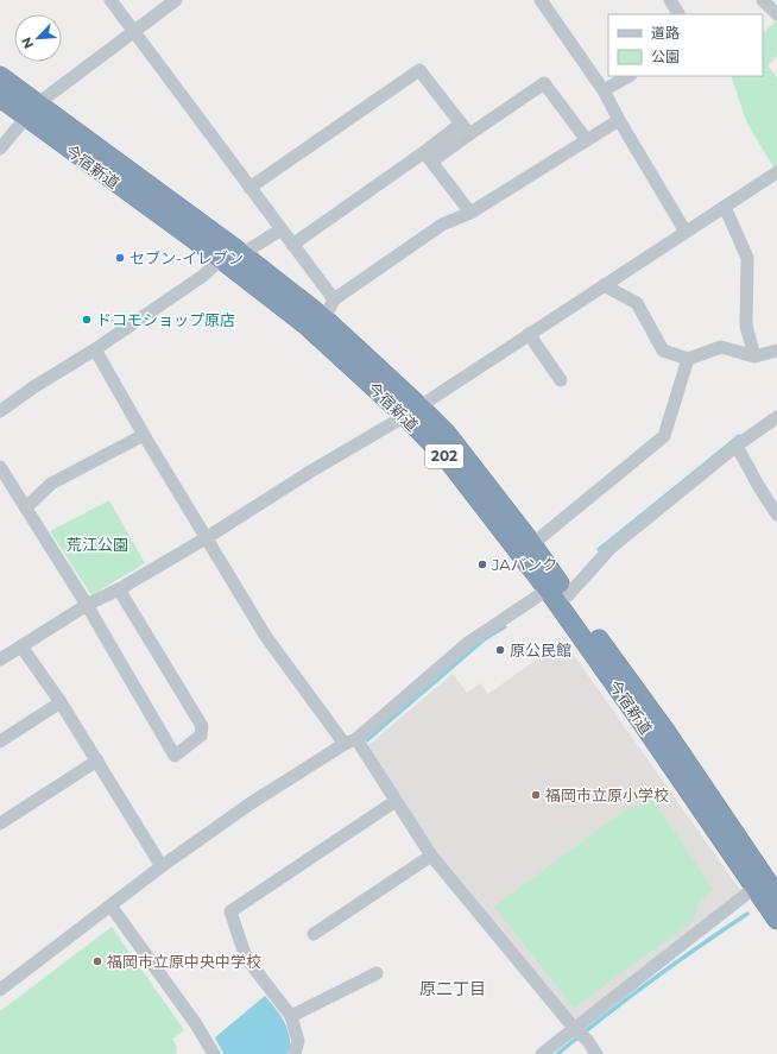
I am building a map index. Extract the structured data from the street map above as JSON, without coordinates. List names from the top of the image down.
{
  "streets": {
    "highway": ["今宿新道", "202"]
  },
  "districts": ["原二丁目"],
  "parks": ["荒江公園"],
  "places": [
    "セブン-イレブン",
    "ドコモショップ原店",
    "JAバンク",
    "原公民館",
    "福岡市立原小学校",
    "福岡市立原中央中学校"
  ],
  "legend": ["道路", "公園"],
  "north": "bottom left"
}
